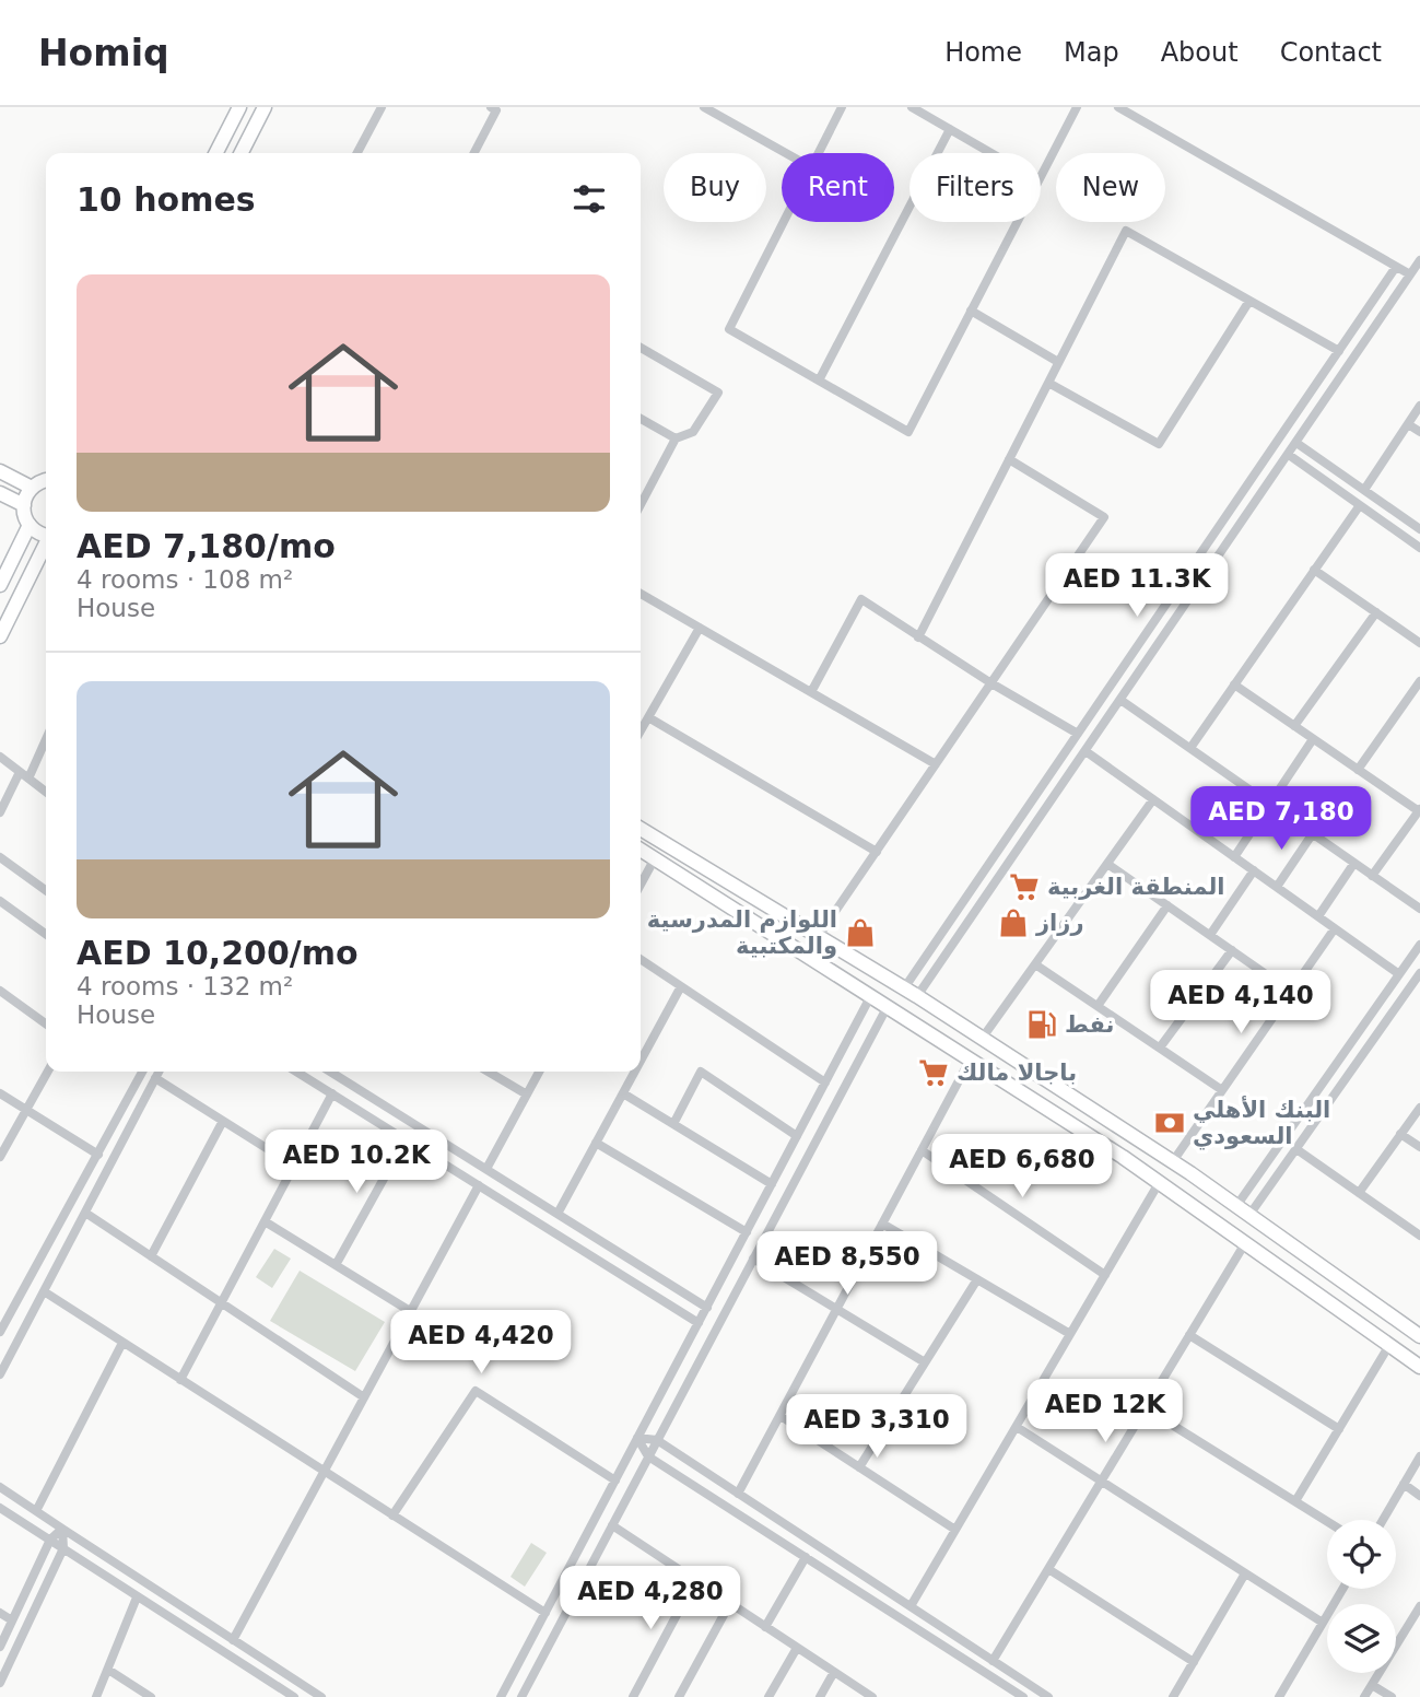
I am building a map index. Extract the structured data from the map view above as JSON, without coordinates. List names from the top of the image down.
{
  "places": {
    "supermarket": ["المنطقة الغربية", "باجالا مالك"],
    "shop": ["رزاز", "اللوازم المدرسية والمكتبية"],
    "fuel station": ["نفط"],
    "bank": ["البنك الأهلي السعودي"]
  },
  "page": {
    "header": "Homiq",
    "nav": [
      "Home",
      "Map",
      "About",
      "Contact"
    ],
    "chip": [
      "Buy",
      "Rent",
      "Filters",
      "New"
    ],
    "heading": "10 homes",
    "list": [
      {
        "name": "AED 7,180/mo",
        "note": "4 rooms · 108 m² · House"
      },
      {
        "name": "AED 10,200/mo",
        "note": "4 rooms · 132 m² · House"
      }
    ],
    "price": [
      "AED 11.3K",
      "AED 7,180",
      "AED 4,140",
      "AED 10.2K",
      "AED 6,680",
      "AED 8,550",
      "AED 4,420",
      "AED 12K",
      "AED 3,310",
      "AED 4,280"
    ]
  }
}
